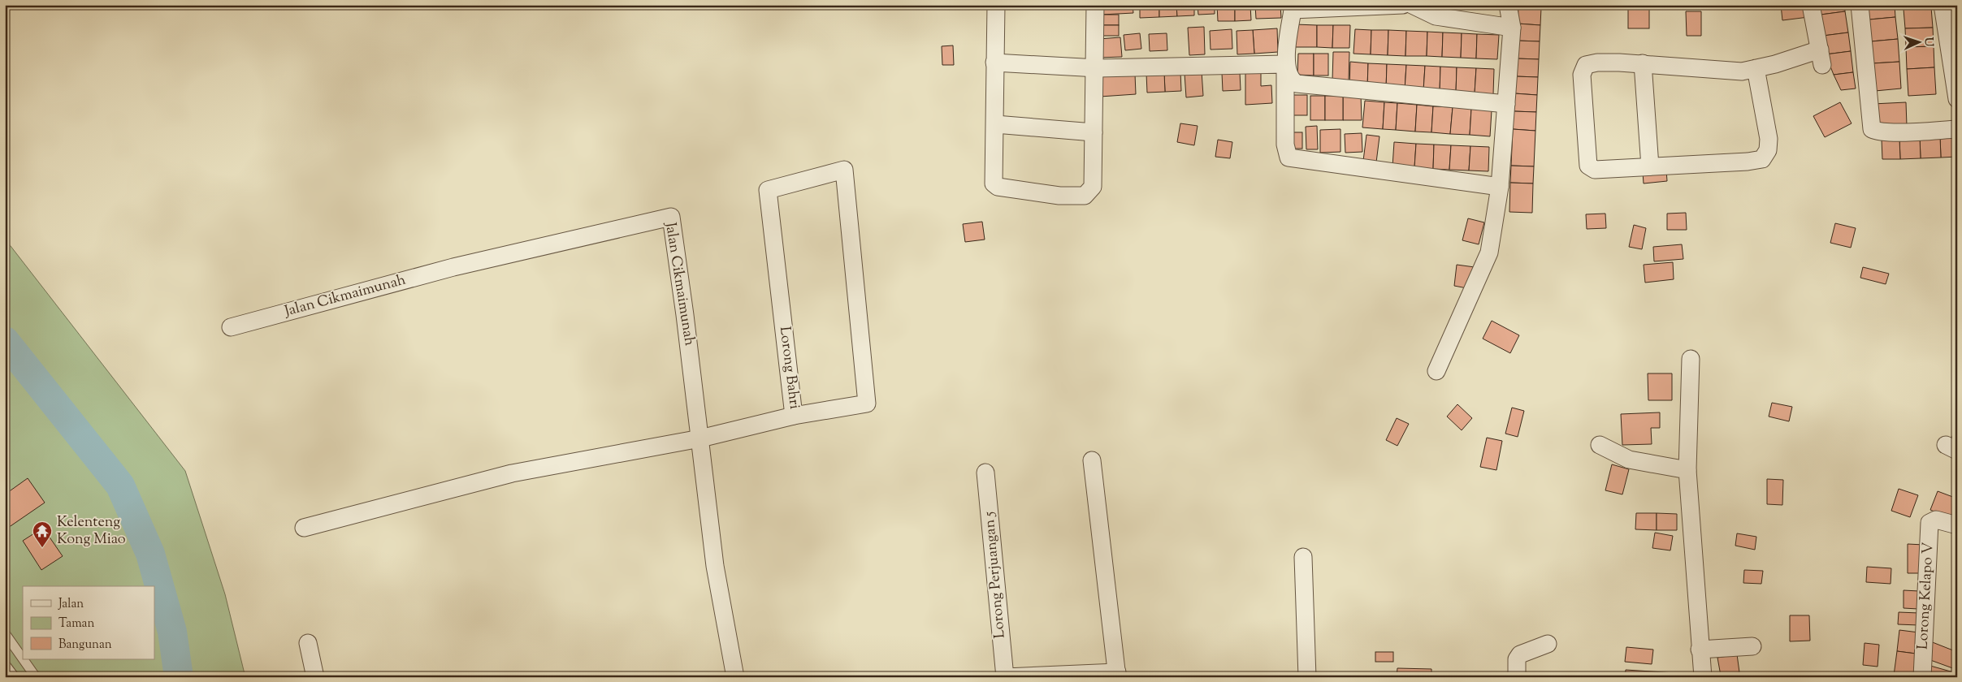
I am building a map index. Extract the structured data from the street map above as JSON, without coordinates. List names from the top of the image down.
{
  "streets": {
    "street": [
      "Jalan Cikmaimunah",
      "Lorong Bahri",
      "Lorong Perjuangan 5",
      "Lorong Kelapo V"
    ]
  },
  "places": {
    "temple": ["Kelenteng Kong Miao"]
  },
  "legend": ["Jalan", "Taman", "Bangunan"],
  "north": "right"
}
